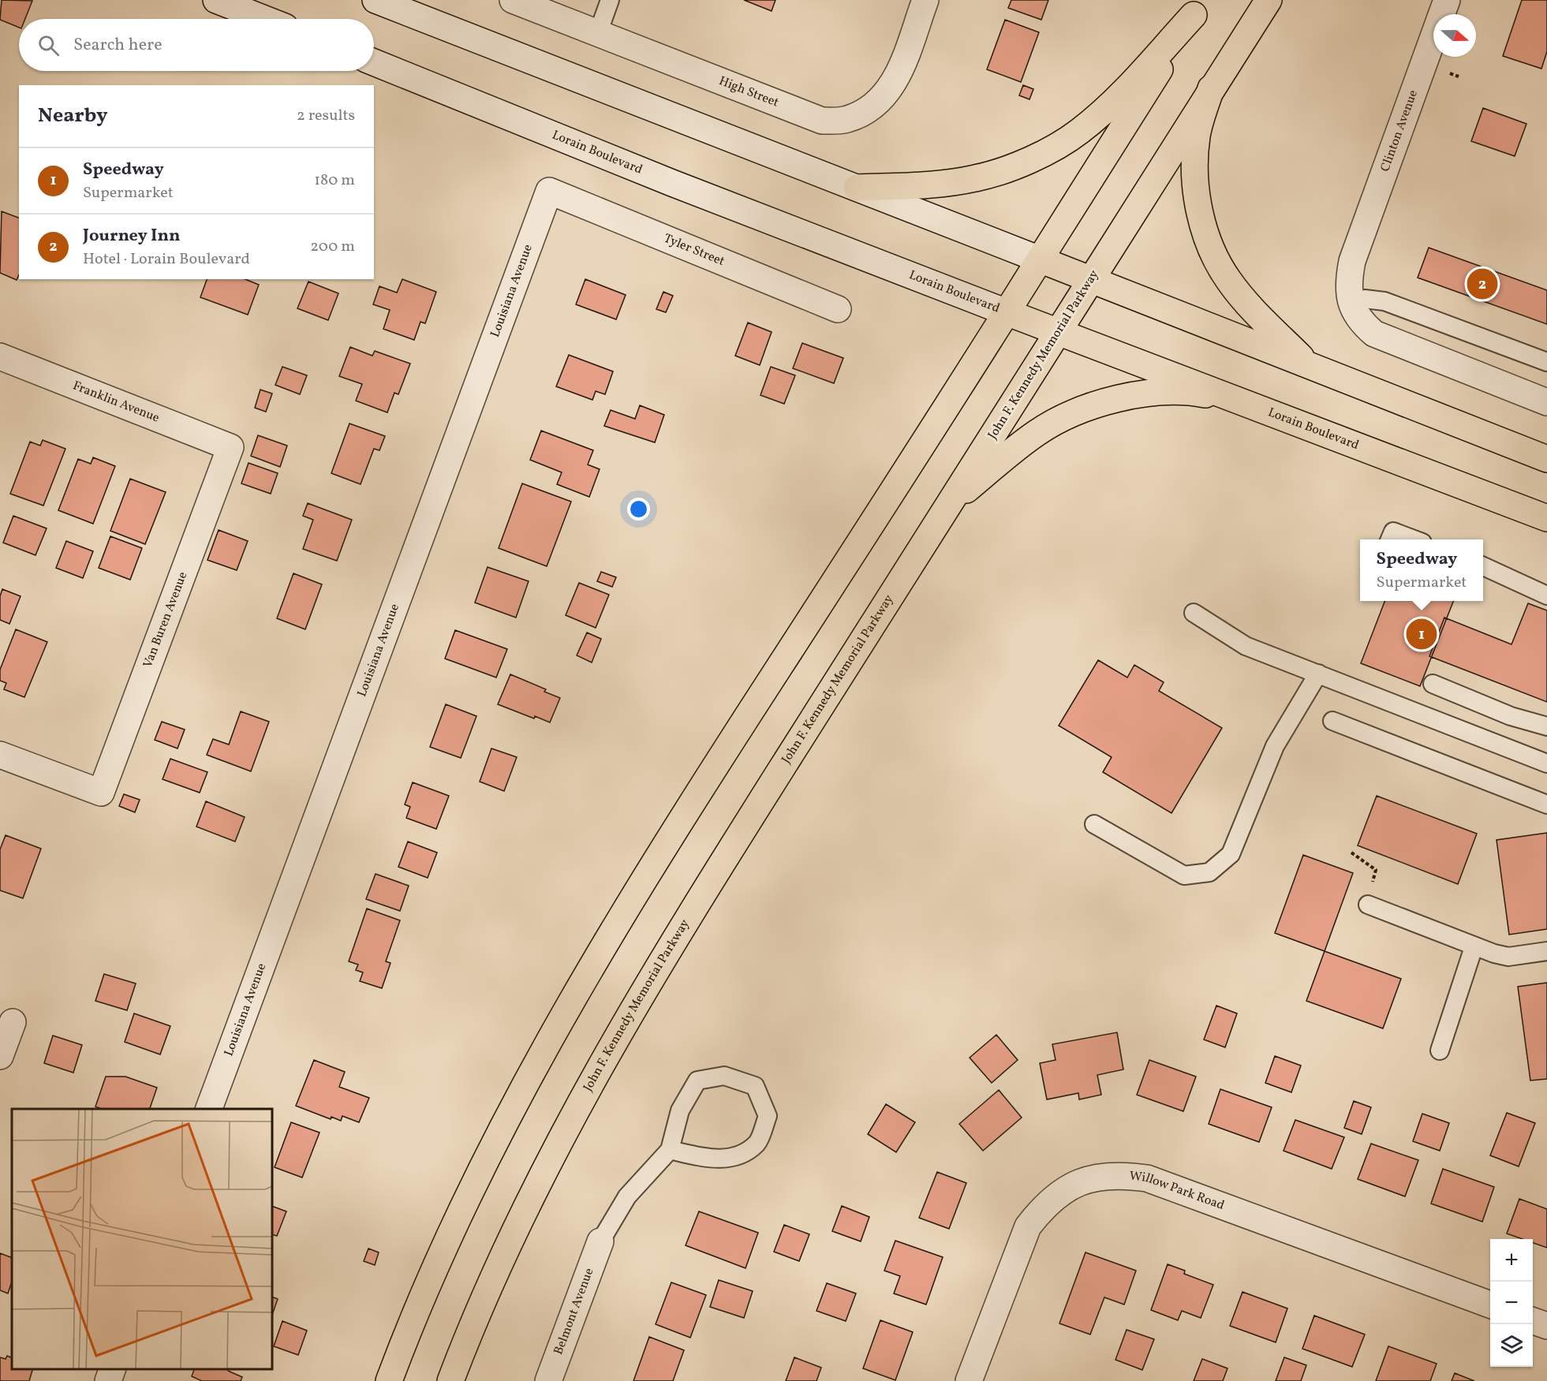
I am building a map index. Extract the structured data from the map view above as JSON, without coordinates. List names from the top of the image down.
{
  "streets": {
    "main road": ["Lorain Boulevard", "John F. Kennedy Memorial Parkway"],
    "street": [
      "High Street",
      "Clinton Avenue",
      "Tyler Street",
      "Louisiana Avenue",
      "Franklin Avenue",
      "Van Buren Avenue",
      "Willow Park Road",
      "Belmont Avenue"
    ]
  },
  "crossings": [
    ["Lorain Boulevard", "John F. Kennedy Memorial Parkway"],
    ["Tyler Street", "Louisiana Avenue"],
    ["Franklin Avenue", "Van Buren Avenue"]
  ],
  "north": "right",
  "page": {
    "search": "Search here",
    "heading": ["Nearby", "2 results"],
    "list": [
      {
        "mark": "1",
        "name": "Speedway",
        "note": "Supermarket",
        "value": "180 m"
      },
      {
        "mark": "2",
        "name": "Journey Inn",
        "note": "Hotel · Lorain Boulevard",
        "value": "200 m"
      }
    ],
    "pins": ["2", "1"],
    "popup": ["Speedway", "Supermarket"],
    "map_buttons": ["+", "−"]
  }
}
